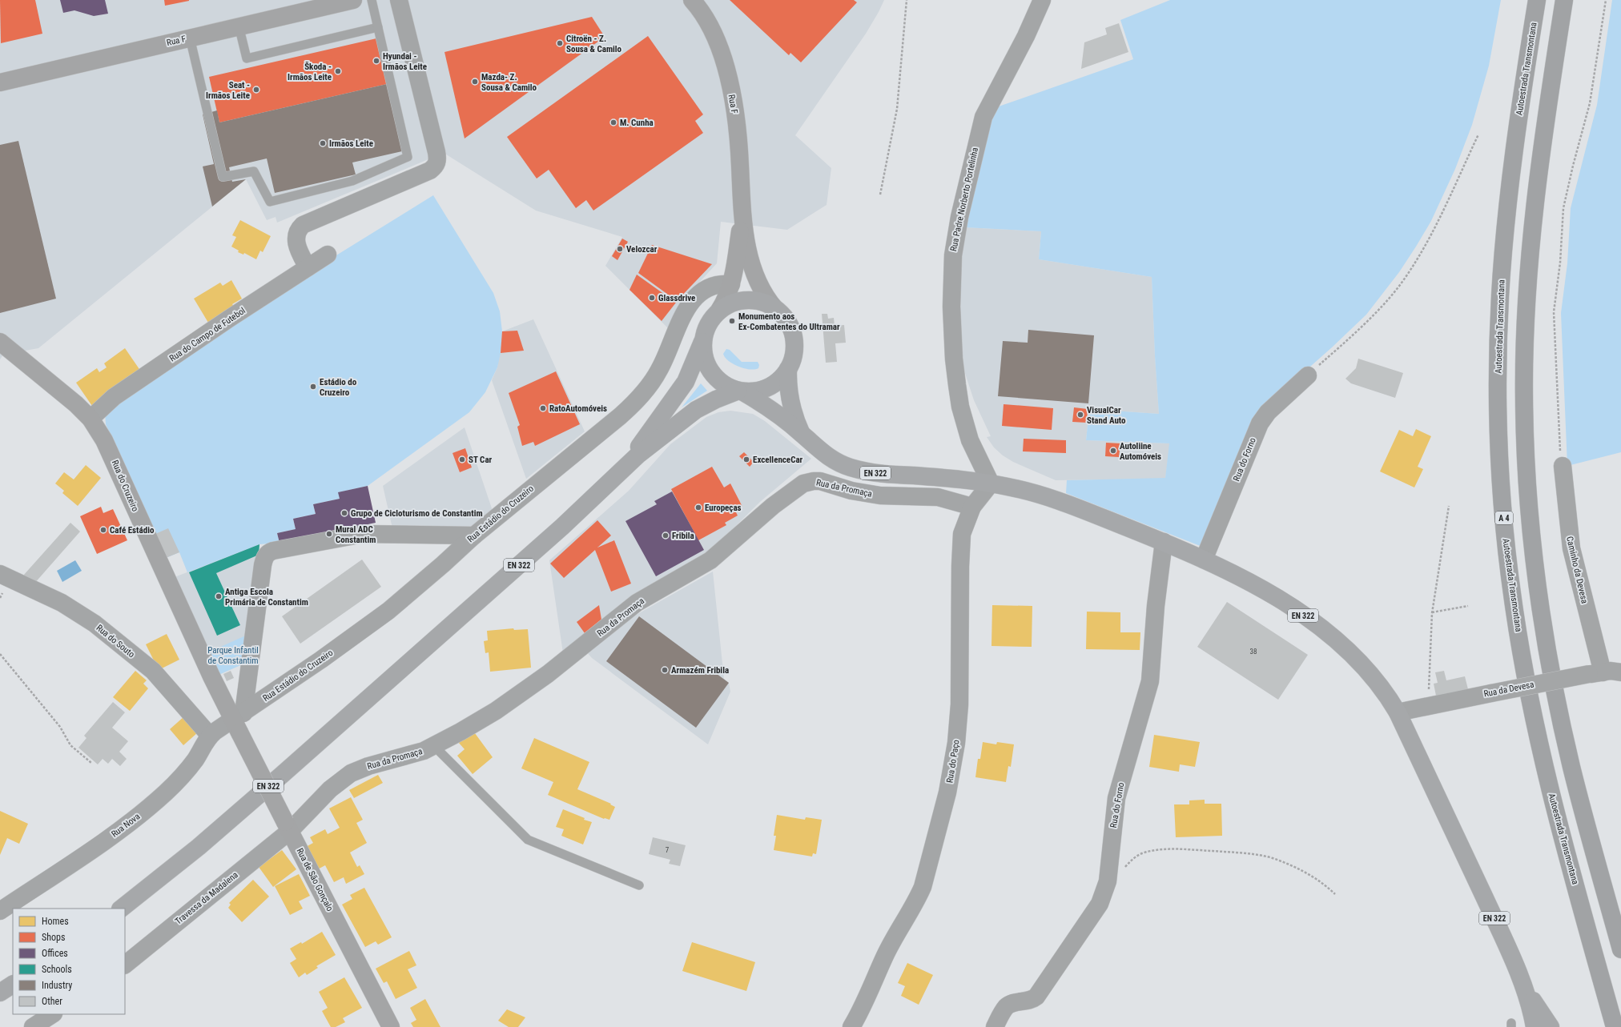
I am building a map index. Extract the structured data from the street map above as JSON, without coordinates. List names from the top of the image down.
{
  "streets": {
    "highway": ["Autoestrada Transmontana", "A 4"],
    "main road": ["EN 322"],
    "street": [
      "Rua F",
      "Rua Padre Norberto Portelinha",
      "Rua do Campo de Futebol",
      "Rua do Forno",
      "Rua do Cruzeiro",
      "Rua da Promaça",
      "Rua Estádio do Cruzeiro",
      "Caminho da Devesa",
      "Rua do Souto",
      "Rua da Devesa",
      "Rua do Paço",
      "Rua Nova",
      "Rua de São Gonçalo",
      "Travessa da Madalena"
    ]
  },
  "crossings": [
    ["Rua Padre Norberto Portelinha", "EN 322"],
    ["Rua Padre Norberto Portelinha", "Rua do Paço"],
    ["Rua do Campo de Futebol", "Rua do Cruzeiro"],
    ["Rua do Forno", "EN 322"],
    ["EN 322", "Rua da Devesa"],
    ["EN 322", "Rua do Paço"],
    ["Rua do Cruzeiro", "Rua Estádio do Cruzeiro"],
    ["Rua do Cruzeiro", "Rua Nova"],
    ["Rua do Cruzeiro", "Rua de São Gonçalo"],
    ["Rua da Promaça", "Rua do Paço"],
    ["Rua da Promaça", "Rua de São Gonçalo"],
    ["Rua da Promaça", "Travessa da Madalena"],
    ["Rua Estádio do Cruzeiro", "Rua Nova"],
    ["Rua Estádio do Cruzeiro", "Rua de São Gonçalo"],
    ["Caminho da Devesa", "Rua da Devesa"],
    ["Rua do Souto", "Rua Nova"],
    ["Rua Nova", "Rua de São Gonçalo"],
    ["Rua de São Gonçalo", "Travessa da Madalena"]
  ],
  "parks": ["Parque Infantil de Constantim"],
  "places": [
    "Citroën - Z. Sousa & Camilo",
    "Hyundai - Irmãos Leite",
    "Škoda - Irmãos Leite",
    "Mazda- Z. Sousa & Camilo",
    "Seat - Irmãos Leite",
    "M. Cunha",
    "Irmãos Leite",
    "Velozcar",
    "Glassdrive",
    "Monumento aos Ex-Combatentes do Ultramar",
    "Estádio do Cruzeiro",
    "RatoAutomóveis",
    "VisualCar Stand Auto",
    "Autoliine Automóveis",
    "ST Car",
    "ExcellenceCar",
    "Europeças",
    "Grupo de Cicloturismo de Constantim",
    "Café Estádio",
    "Mural ADC Constantim",
    "Fribila",
    "Antiga Escola Primária de Constantim",
    "Armazém Fribila"
  ],
  "house_numbers": ["38", "7"],
  "legend": [
    "Homes",
    "Shops",
    "Offices",
    "Schools",
    "Industry",
    "Other"
  ]
}
